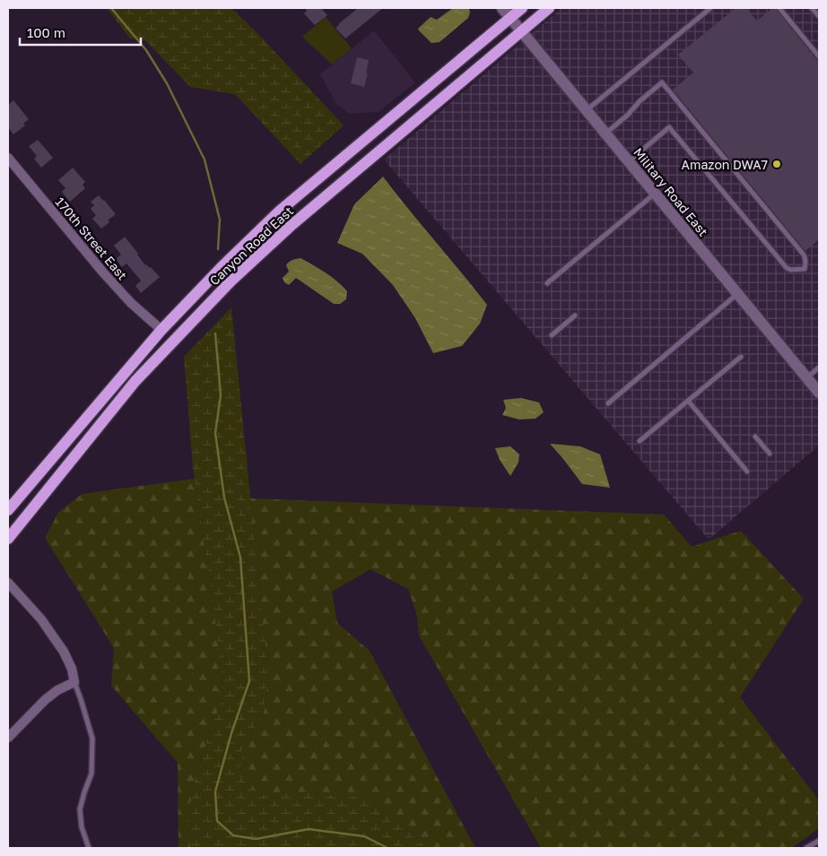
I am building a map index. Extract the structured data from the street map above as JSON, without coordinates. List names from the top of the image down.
{
  "streets": {
    "main road": ["Canyon Road East"],
    "street": ["Military Road East", "170th Street East"]
  },
  "crossings": [
    ["Military Road East", "Canyon Road East"],
    ["170th Street East", "Canyon Road East"]
  ],
  "places": ["Amazon DWA7"],
  "scale_bar": "100 m"
}
